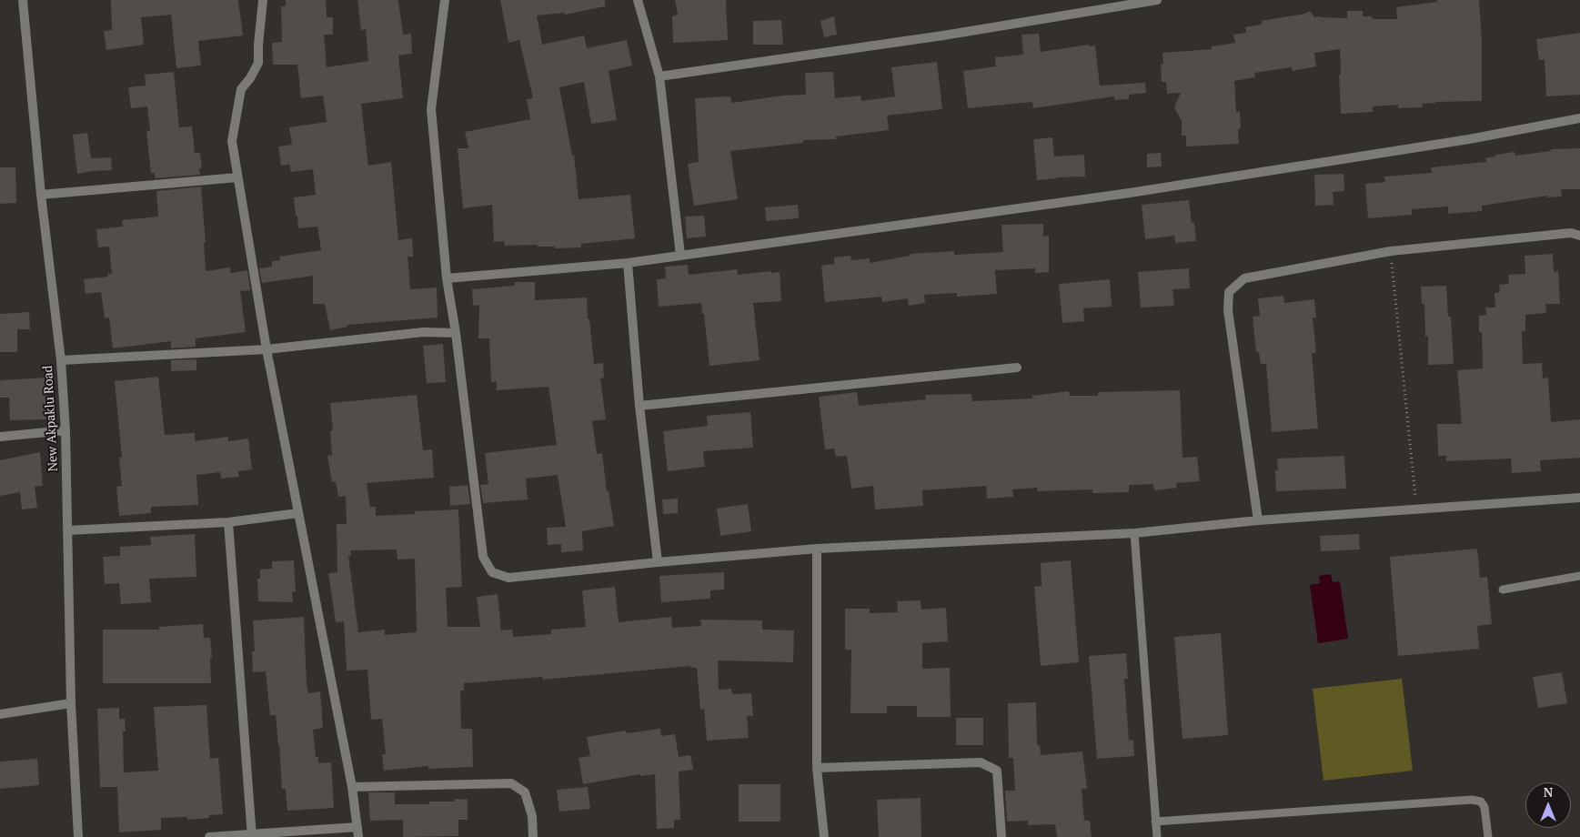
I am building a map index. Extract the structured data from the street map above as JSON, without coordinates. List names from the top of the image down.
{
  "streets": {
    "street": ["New Akpaklu Road"]
  },
  "north": "top"
}
